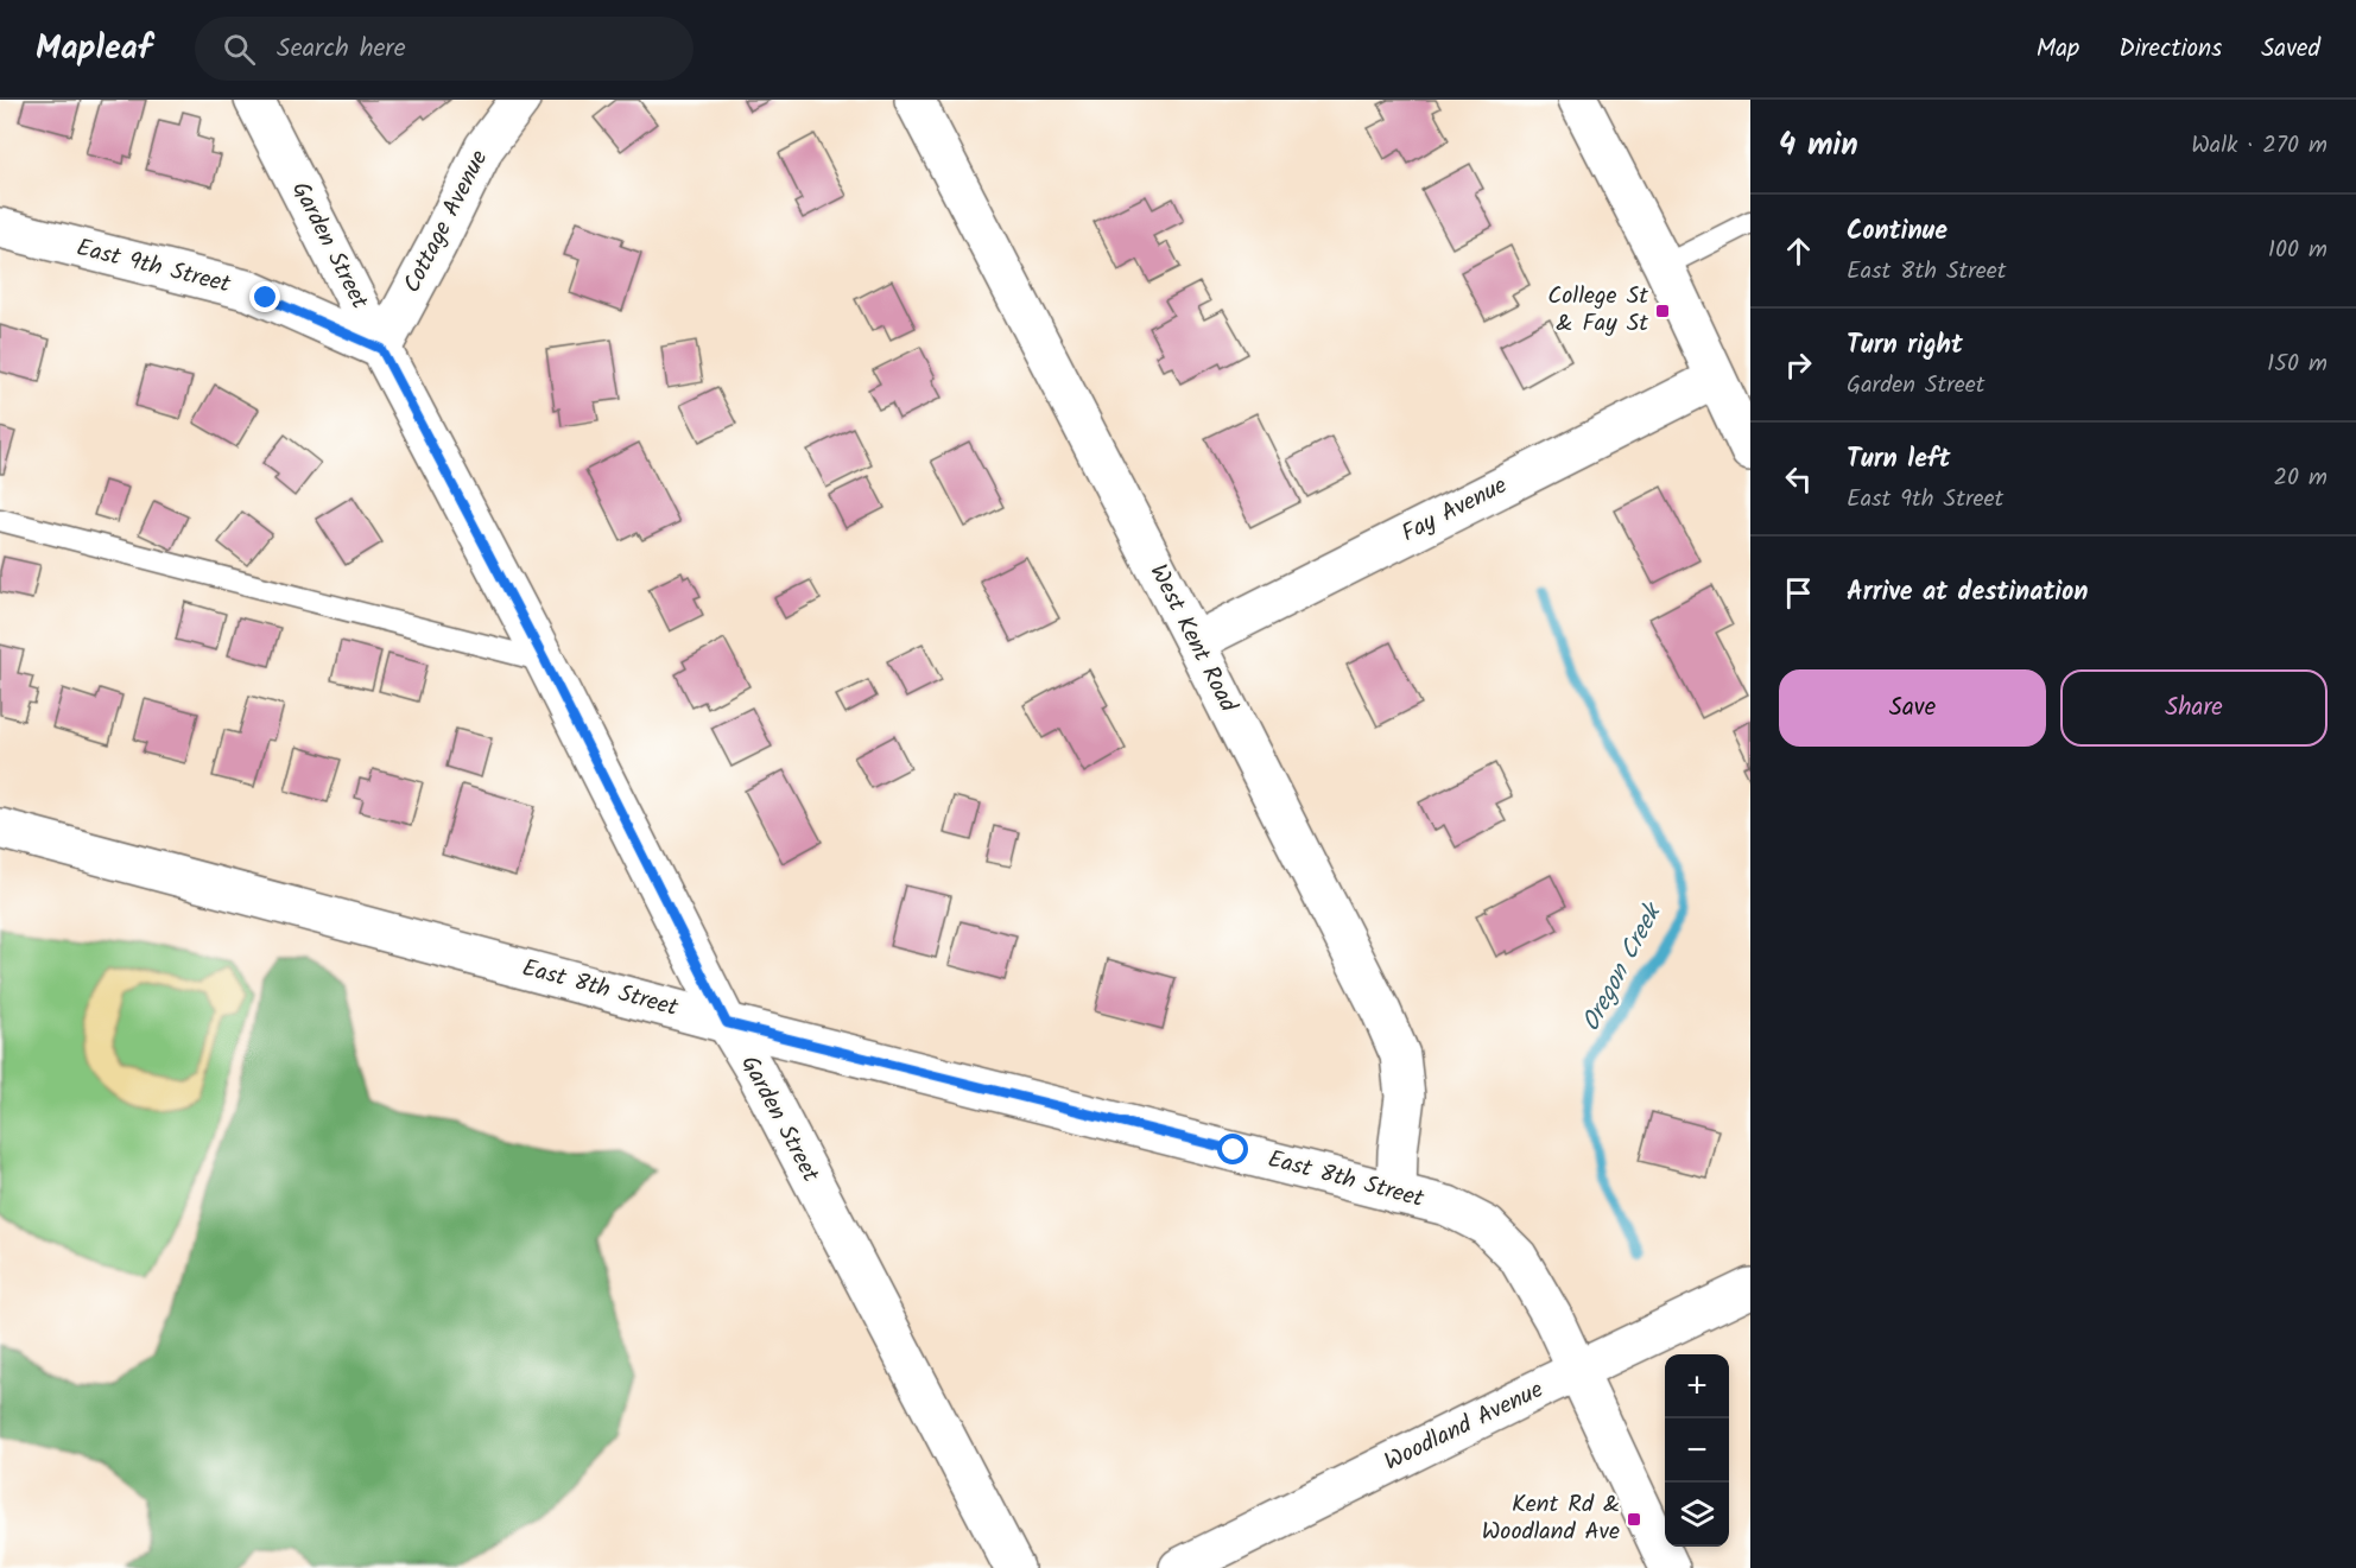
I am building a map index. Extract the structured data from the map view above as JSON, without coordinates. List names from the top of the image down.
{
  "streets": {
    "street": [
      "Cottage Avenue",
      "Garden Street",
      "East 9th Street",
      "Fay Avenue",
      "West Kent Road",
      "East 8th Street",
      "Woodland Avenue"
    ]
  },
  "crossings": [
    ["Cottage Avenue", "Garden Street"],
    ["Cottage Avenue", "East 9th Street"],
    ["Garden Street", "East 9th Street"],
    ["Garden Street", "East 8th Street"],
    ["Fay Avenue", "West Kent Road"],
    ["West Kent Road", "East 8th Street"],
    ["East 8th Street", "Woodland Avenue"]
  ],
  "water": ["Oregon Creek"],
  "places": {
    "transit": ["College St & Fay St", "Kent Rd & Woodland Ave"]
  },
  "page": {
    "header": "Mapleaf",
    "search": "Search here",
    "nav": ["Map", "Directions", "Saved"],
    "heading": ["4 min", "Walk · 270 m"],
    "list": [
      ["Continue", "East 8th Street", "100 m"],
      ["Turn right", "Garden Street", "150 m"],
      ["Turn left", "East 9th Street", "20 m"],
      "Arrive at destination"
    ],
    "buttons": ["Save", "Share"],
    "map_buttons": ["+", "−"]
  }
}
